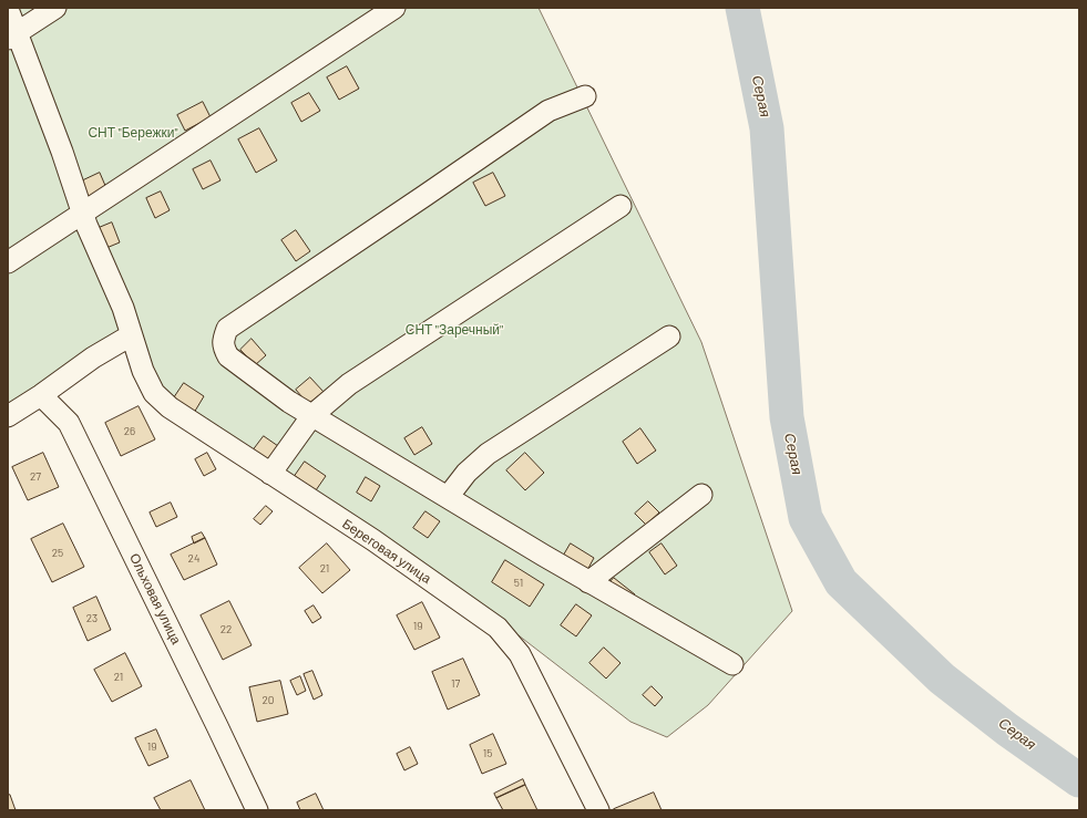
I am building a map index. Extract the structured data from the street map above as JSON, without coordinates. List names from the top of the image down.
{
  "streets": {
    "street": ["Береговая улица", "Ольховая улица"]
  },
  "water": ["Серая"],
  "parks": ["СНТ \"Бережки\"", "СНТ \"Заречный\""],
  "house_numbers": [
    "26",
    "27",
    "25",
    "24",
    "21",
    "51",
    "23",
    "19",
    "22",
    "21",
    "17",
    "20",
    "19",
    "15"
  ]
}
